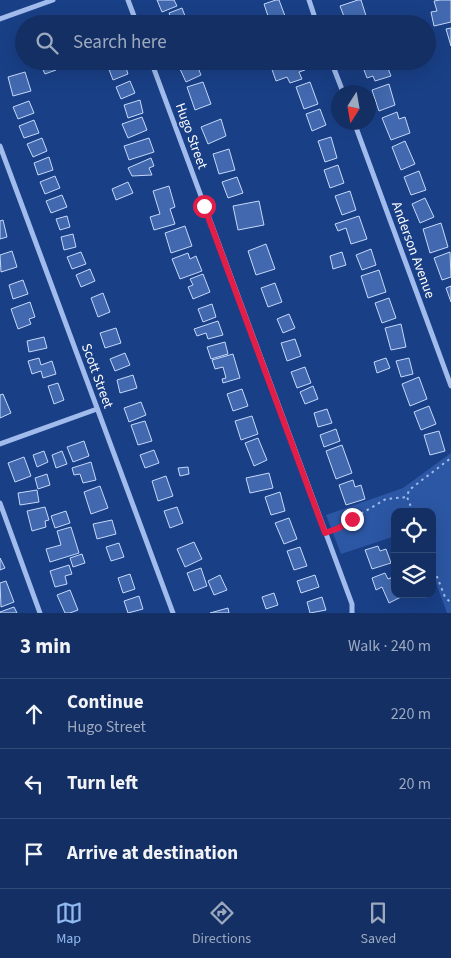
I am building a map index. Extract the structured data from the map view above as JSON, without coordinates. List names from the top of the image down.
{
  "streets": {
    "street": ["Hugo Street", "Anderson Avenue", "Scott Street"]
  },
  "north": "bottom",
  "page": {
    "search": "Search here",
    "heading": ["3 min", "Walk · 240 m"],
    "list": [
      ["Continue", "Hugo Street", "220 m"],
      ["Turn left", "20 m"],
      "Arrive at destination"
    ],
    "nav": ["Map", "Directions", "Saved"]
  }
}
